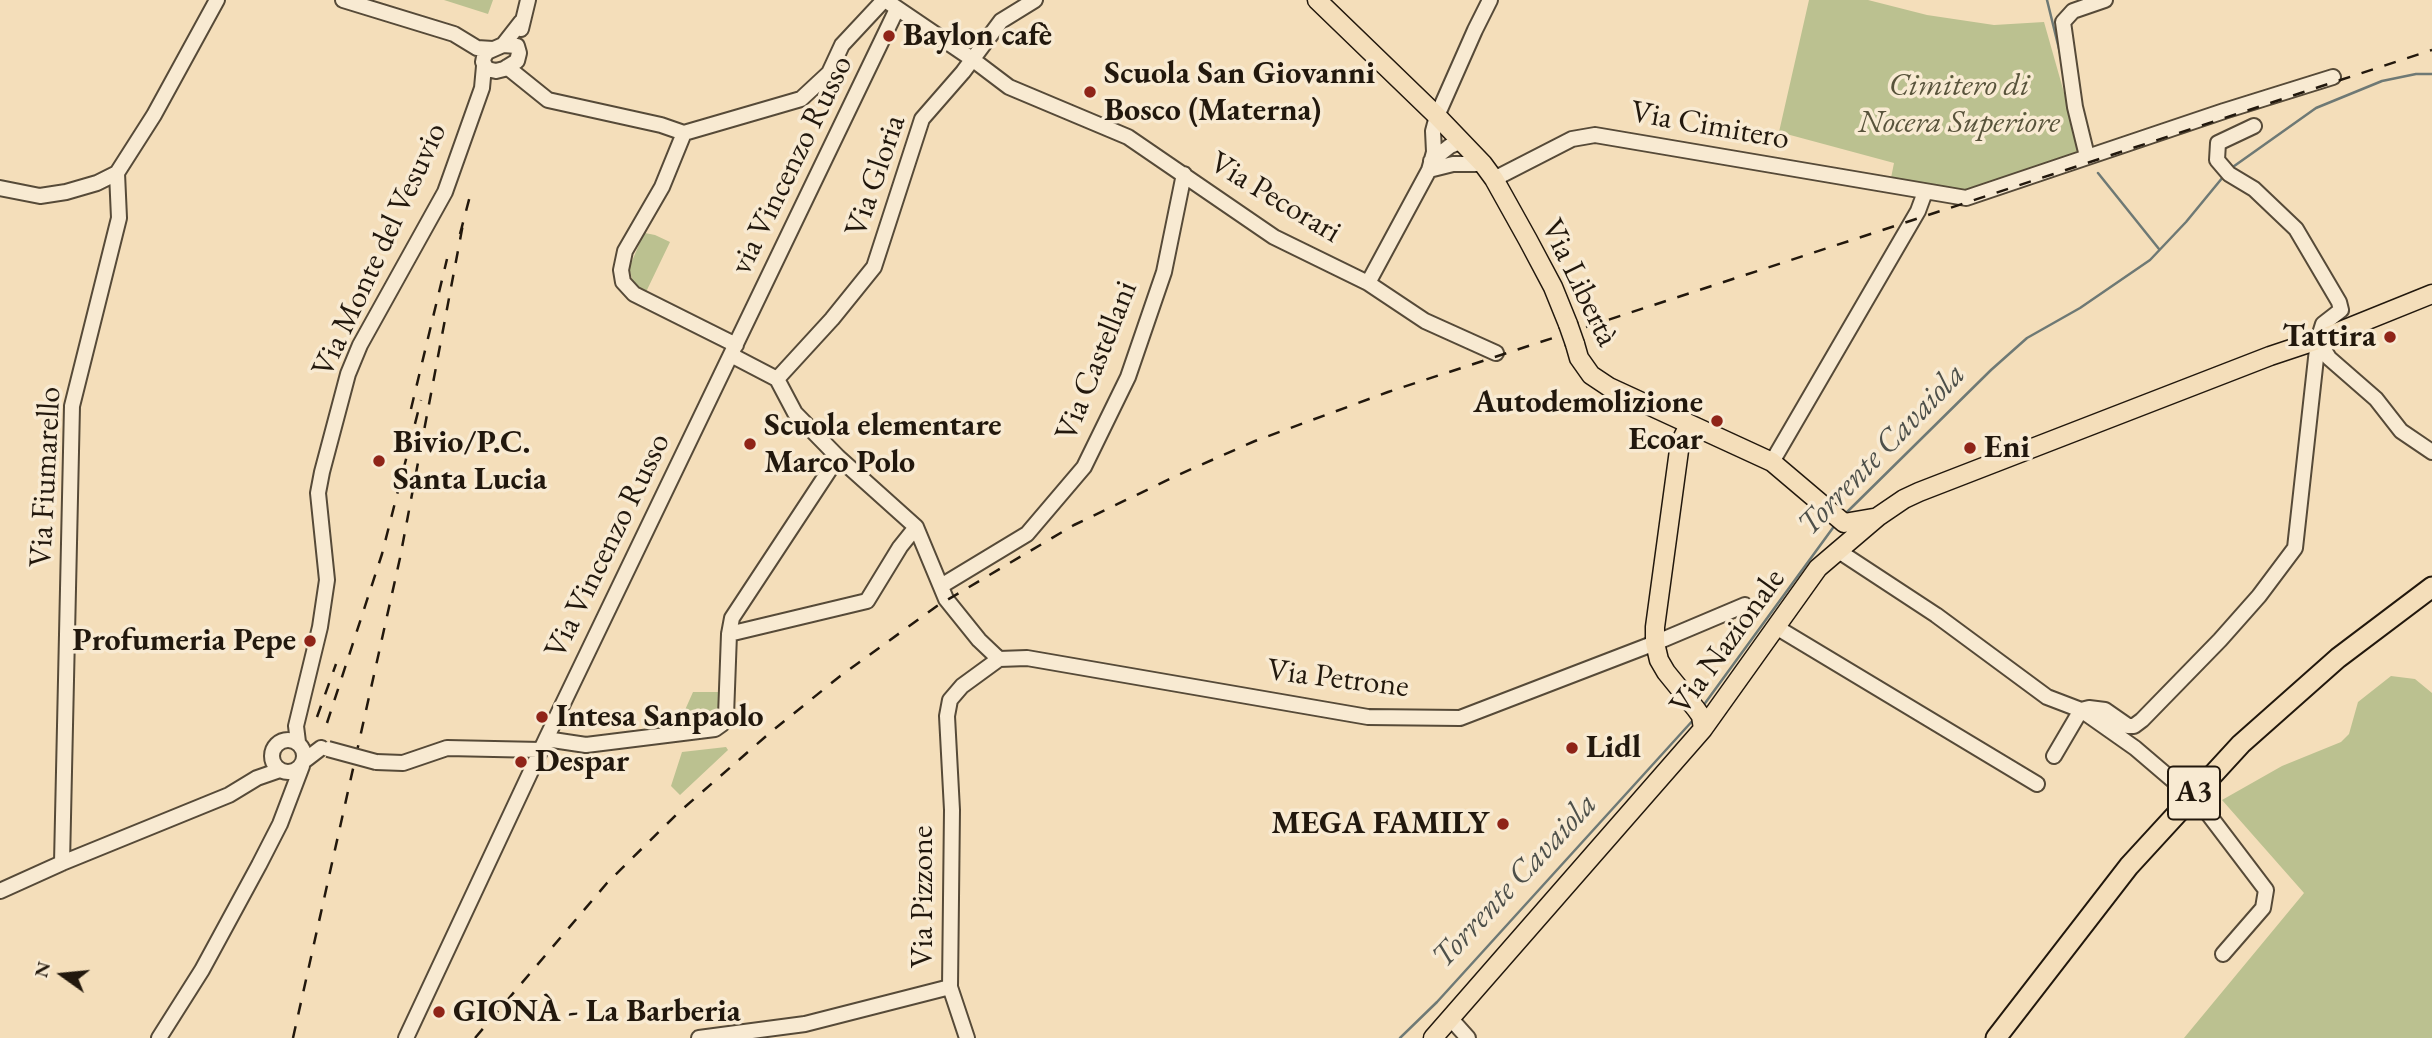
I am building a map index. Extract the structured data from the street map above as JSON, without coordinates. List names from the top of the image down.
{
  "streets": {
    "highway": ["A3"],
    "main road": ["Via Libertà", "Via Nazionale"],
    "street": [
      "Via Cimitero",
      "via Vincenzo Russo",
      "Via Gloria",
      "Via Pecorari",
      "Via Monte del Vesuvio",
      "Via Castellani",
      "Via Fiumarello",
      "Via Vincenzo Russo",
      "Via Petrone",
      "Via Pizzone"
    ]
  },
  "crossings": [
    ["Via Cimitero", "Via Libertà"],
    ["via Vincenzo Russo", "Via Pecorari"],
    ["via Vincenzo Russo", "Via Vincenzo Russo"],
    ["Via Gloria", "Via Pecorari"],
    ["Via Pecorari", "Via Castellani"],
    ["Via Petrone", "Via Pizzone"]
  ],
  "water": ["Torrente Cavaiola"],
  "parks": ["Cimitero di Nocera Superiore"],
  "places": [
    "Baylon cafè",
    "Scuola San Giovanni Bosco (Materna)",
    "Tattira",
    "Autodemolizione Ecoar",
    "Scuola elementare Marco Polo",
    "Eni",
    "Bivio/P.C. Santa Lucia",
    "Profumeria Pepe",
    "Intesa Sanpaolo",
    "Lidl",
    "Despar",
    "MEGA FAMILY",
    "GIONÀ - La Barberia"
  ],
  "north": "left"
}
